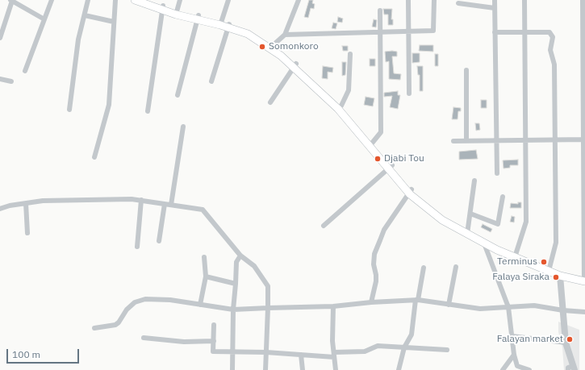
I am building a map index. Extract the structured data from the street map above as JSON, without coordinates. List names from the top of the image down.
{
  "places": [
    "Somonkoro",
    "Djabi Tou",
    "Terminus",
    "Falaya Siraka",
    "Falayan market"
  ],
  "scale_bar": "100 m"
}
